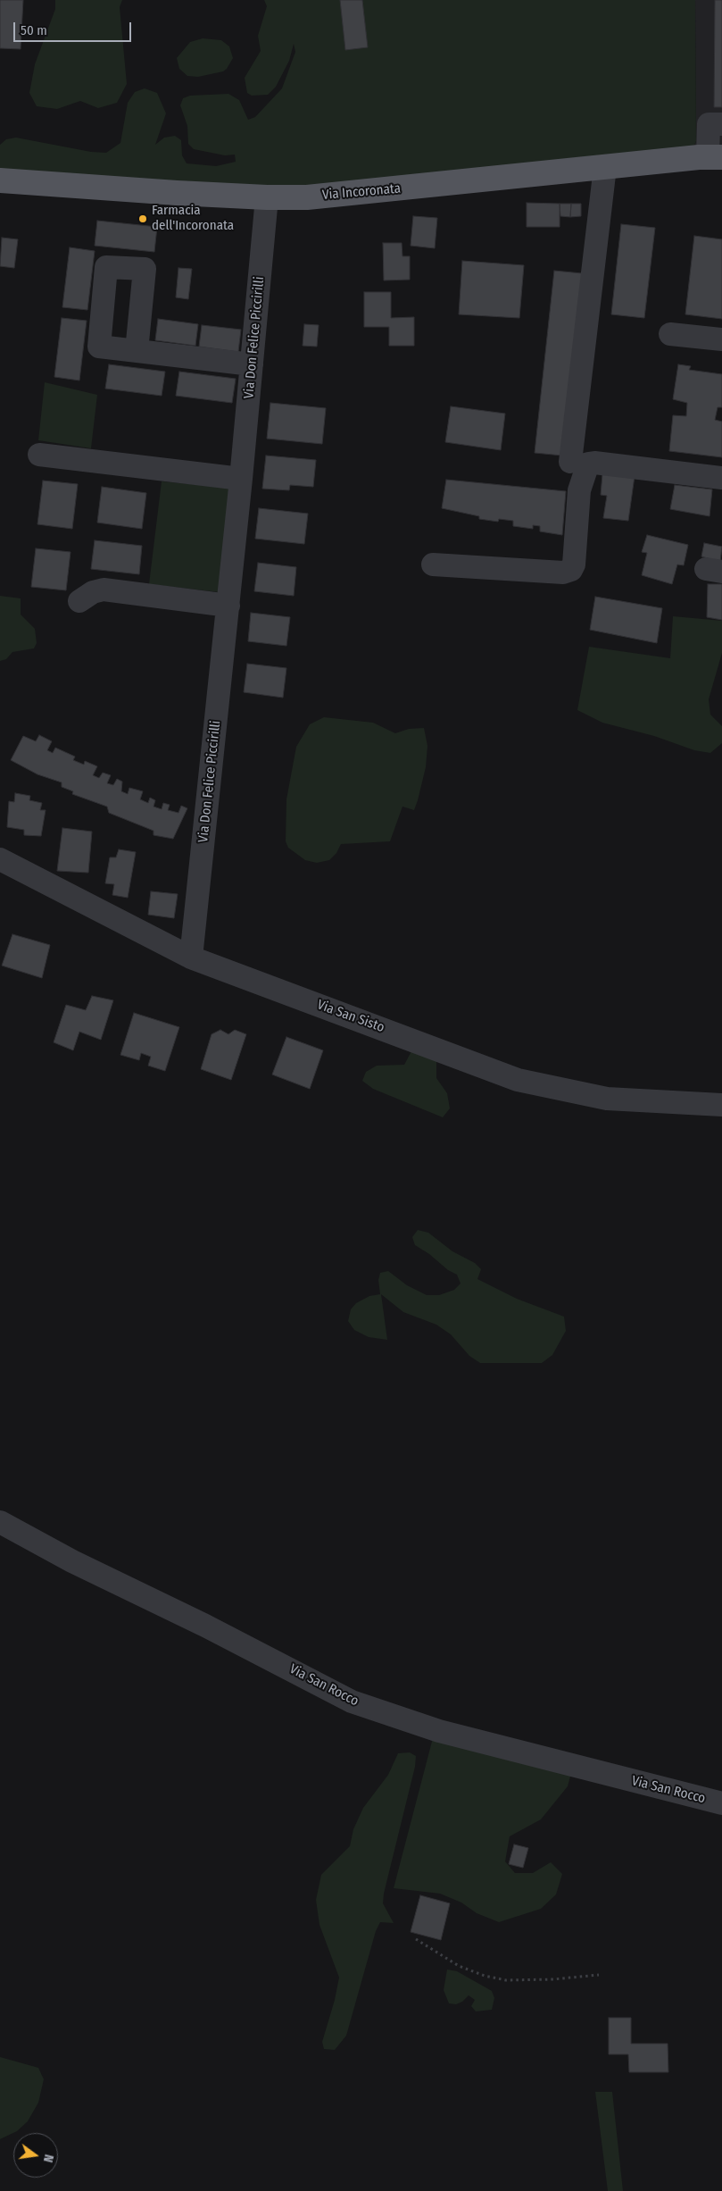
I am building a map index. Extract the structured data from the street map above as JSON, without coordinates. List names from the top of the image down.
{
  "streets": {
    "main road": ["Via Incoronata"],
    "street": ["Via Don Felice Piccirilli", "Via San Sisto", "Via San Rocco"]
  },
  "crossings": [
    ["Via Incoronata", "Via Don Felice Piccirilli"],
    ["Via Don Felice Piccirilli", "Via San Sisto"]
  ],
  "places": ["Farmacia dell'Incoronata"],
  "scale_bar": "50 m",
  "north": "right"
}
